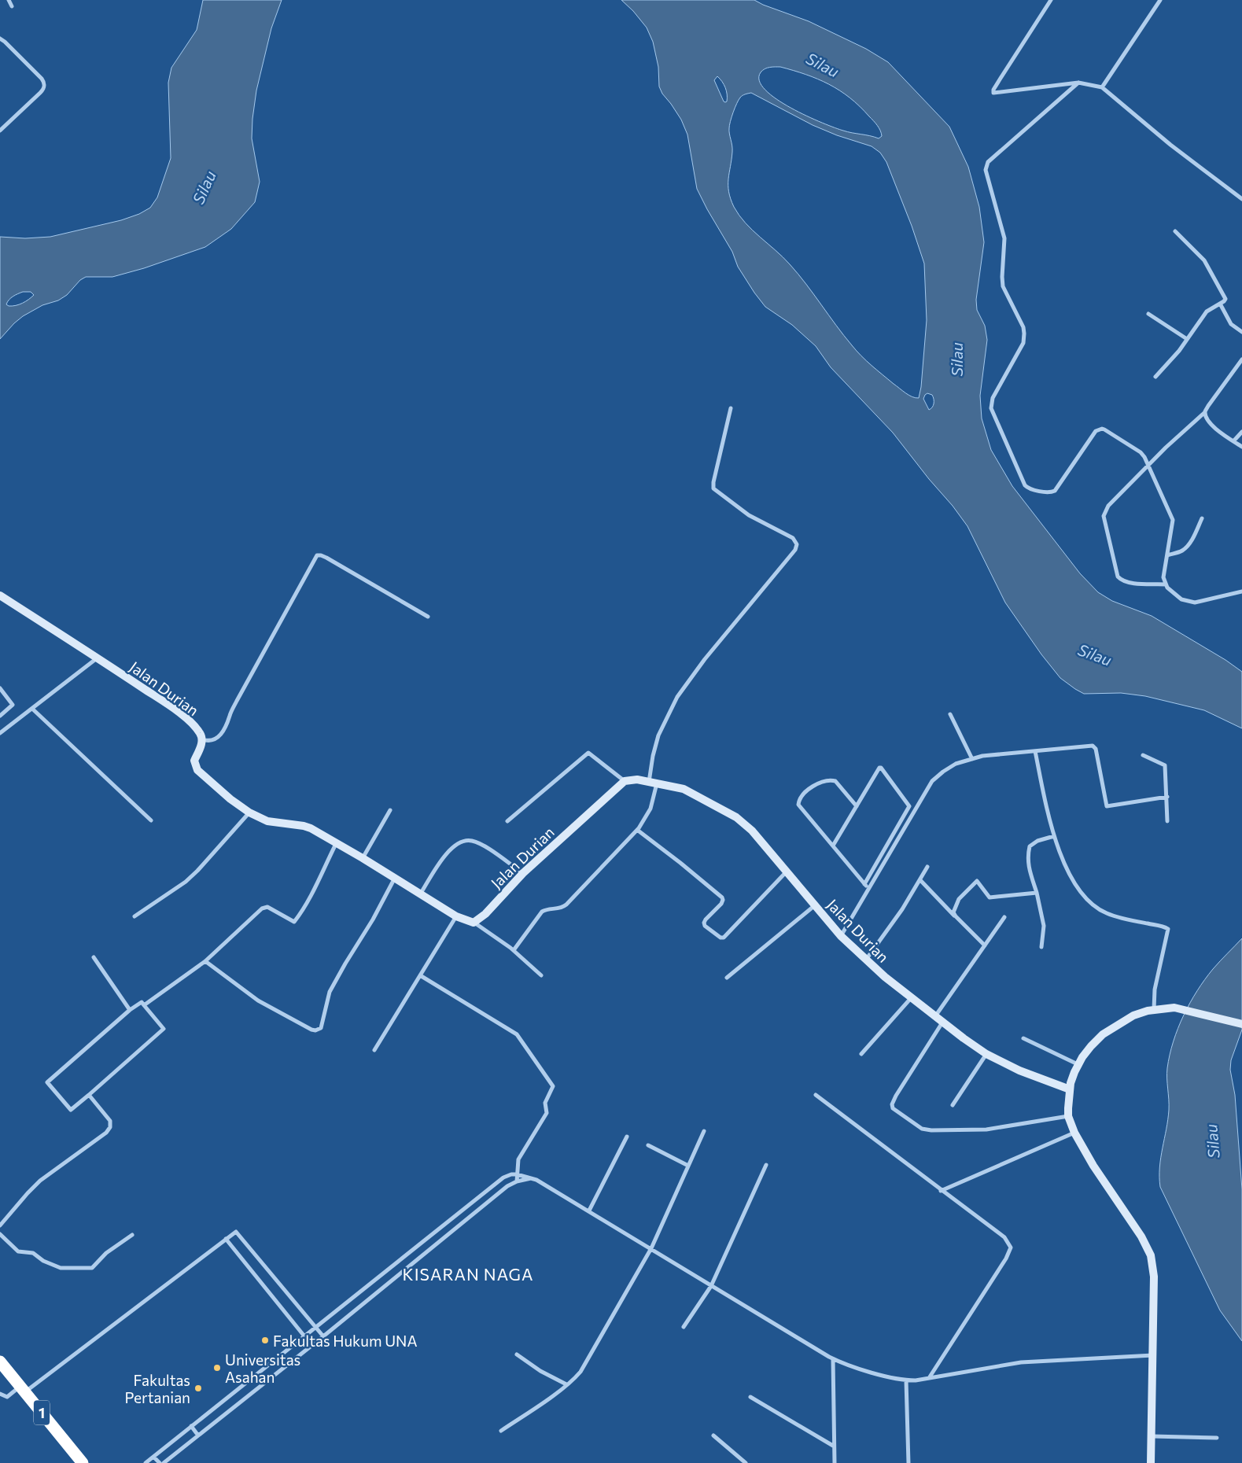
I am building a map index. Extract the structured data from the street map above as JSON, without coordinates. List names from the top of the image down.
{
  "streets": {
    "highway": ["1"],
    "street": ["Jalan Durian"]
  },
  "districts": ["KISARAN NAGA"],
  "water": ["Silau"],
  "places": ["Fakultas Hukum UNA", "Universitas Asahan", "Fakultas Pertanian"]
}
